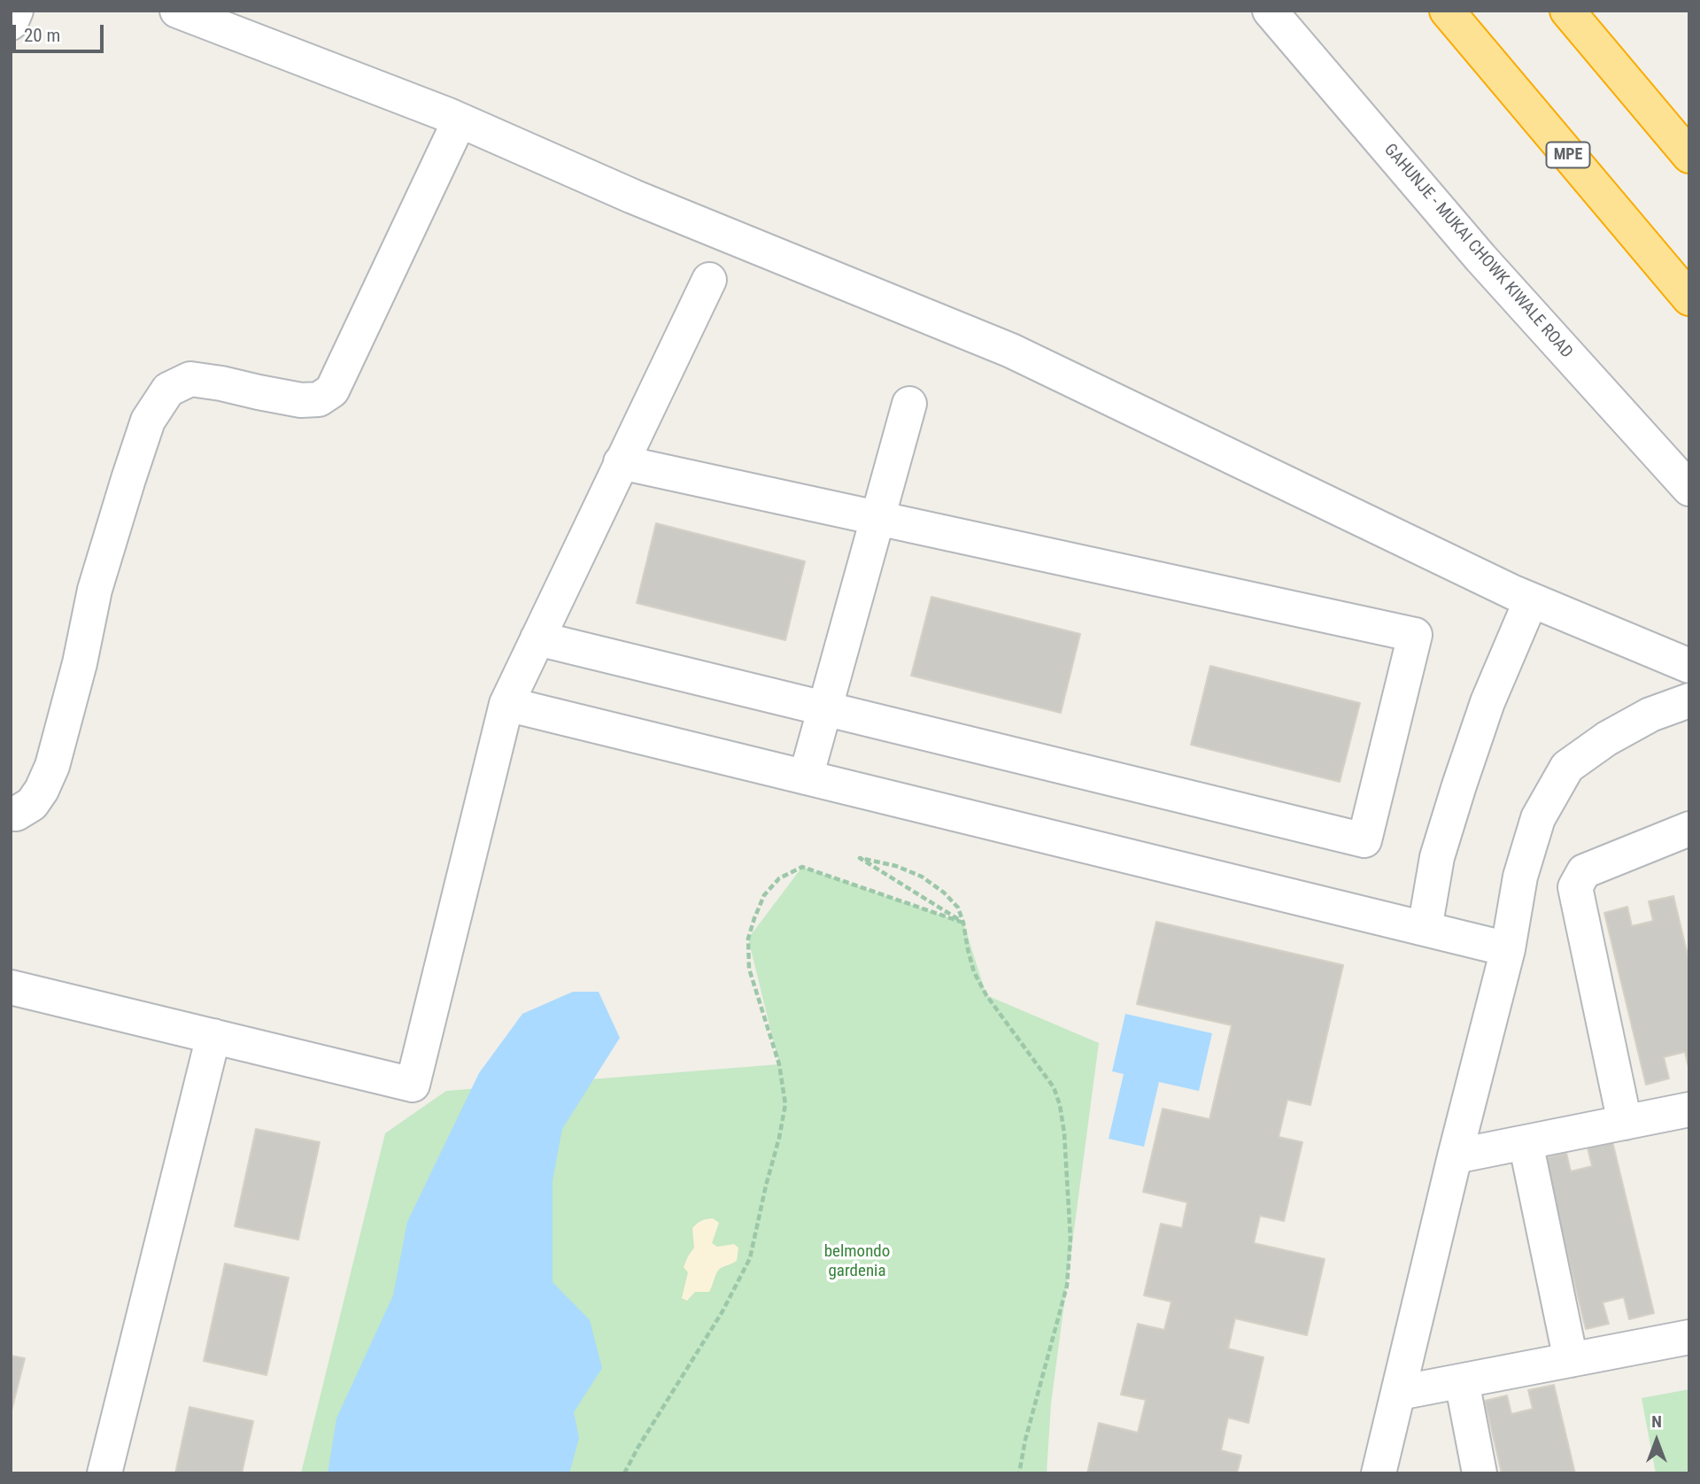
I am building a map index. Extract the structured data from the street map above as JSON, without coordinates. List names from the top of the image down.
{
  "streets": {
    "highway": ["MPE"],
    "street": ["GAHUNJE - MUKAI CHOWK KIWALE ROAD"]
  },
  "parks": ["belmondo gardenia"],
  "scale_bar": "20 m",
  "north": "top"
}
